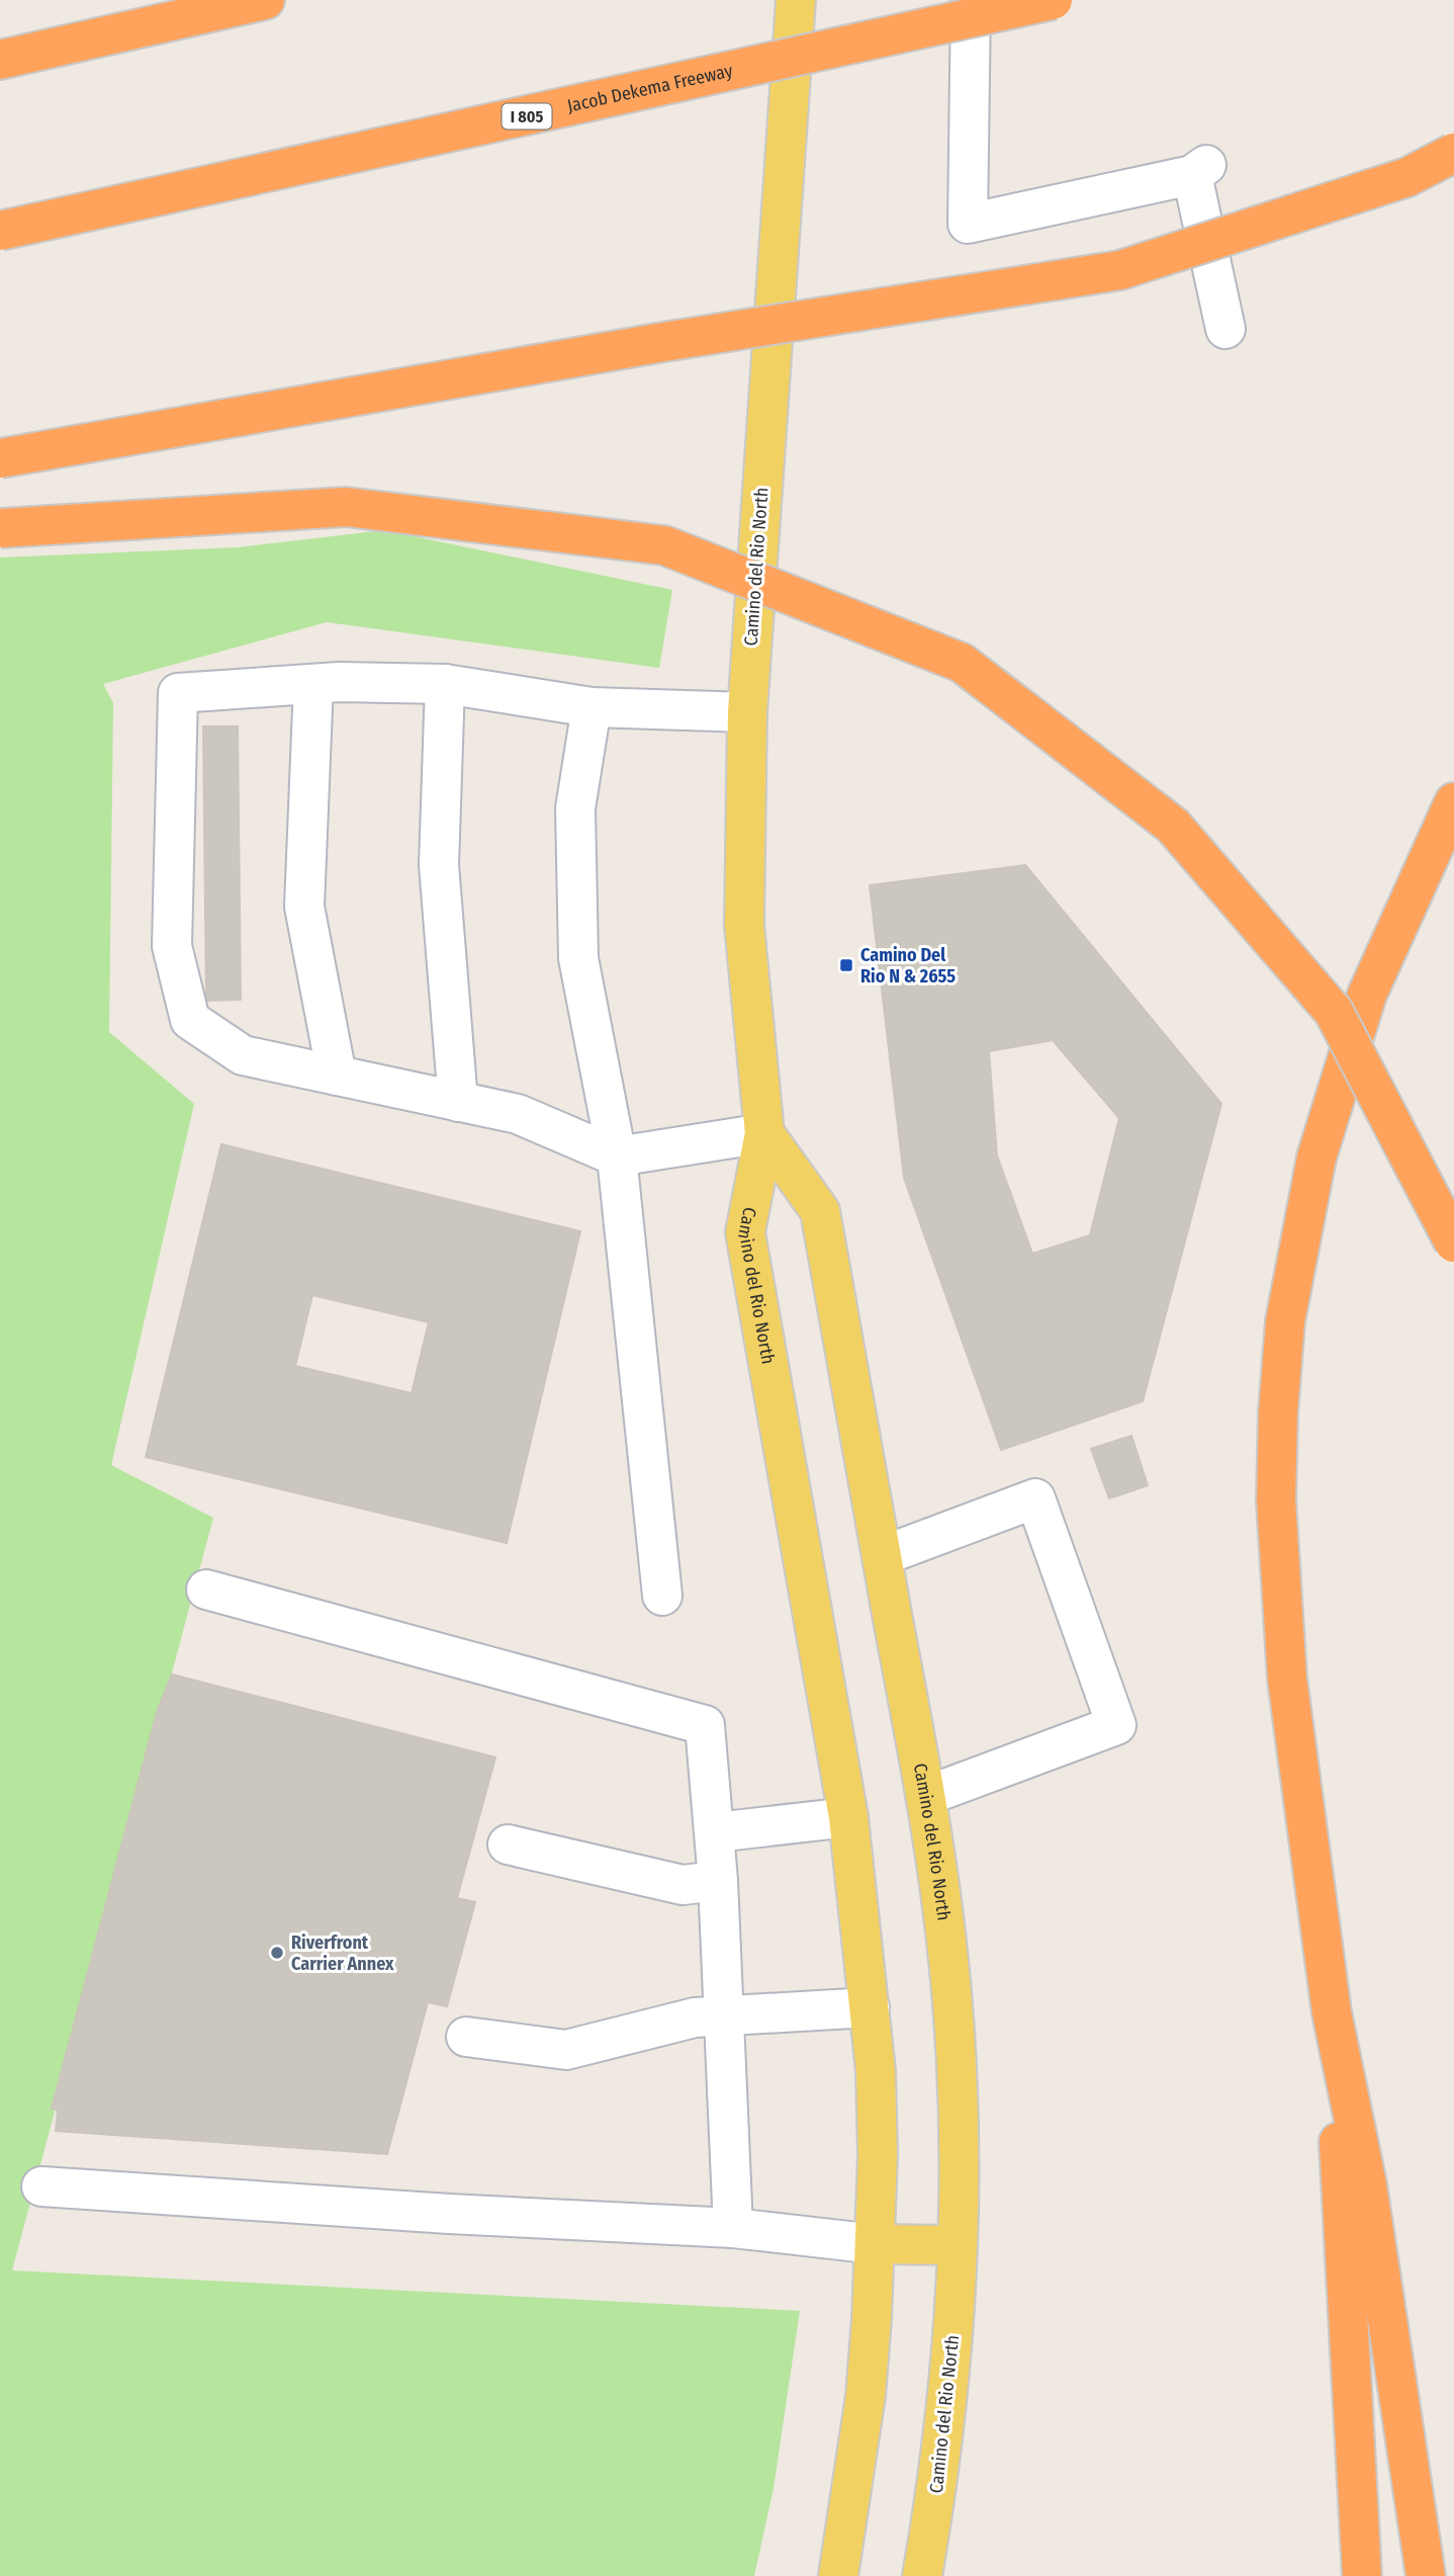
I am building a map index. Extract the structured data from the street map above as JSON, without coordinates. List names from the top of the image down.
{
  "streets": {
    "highway": ["Jacob Dekema Freeway", "I 805"],
    "main road": ["Camino del Rio North"]
  },
  "places": {
    "transit": ["Camino Del Rio N & 2655"],
    "other": ["Riverfront Carrier Annex"]
  }
}
